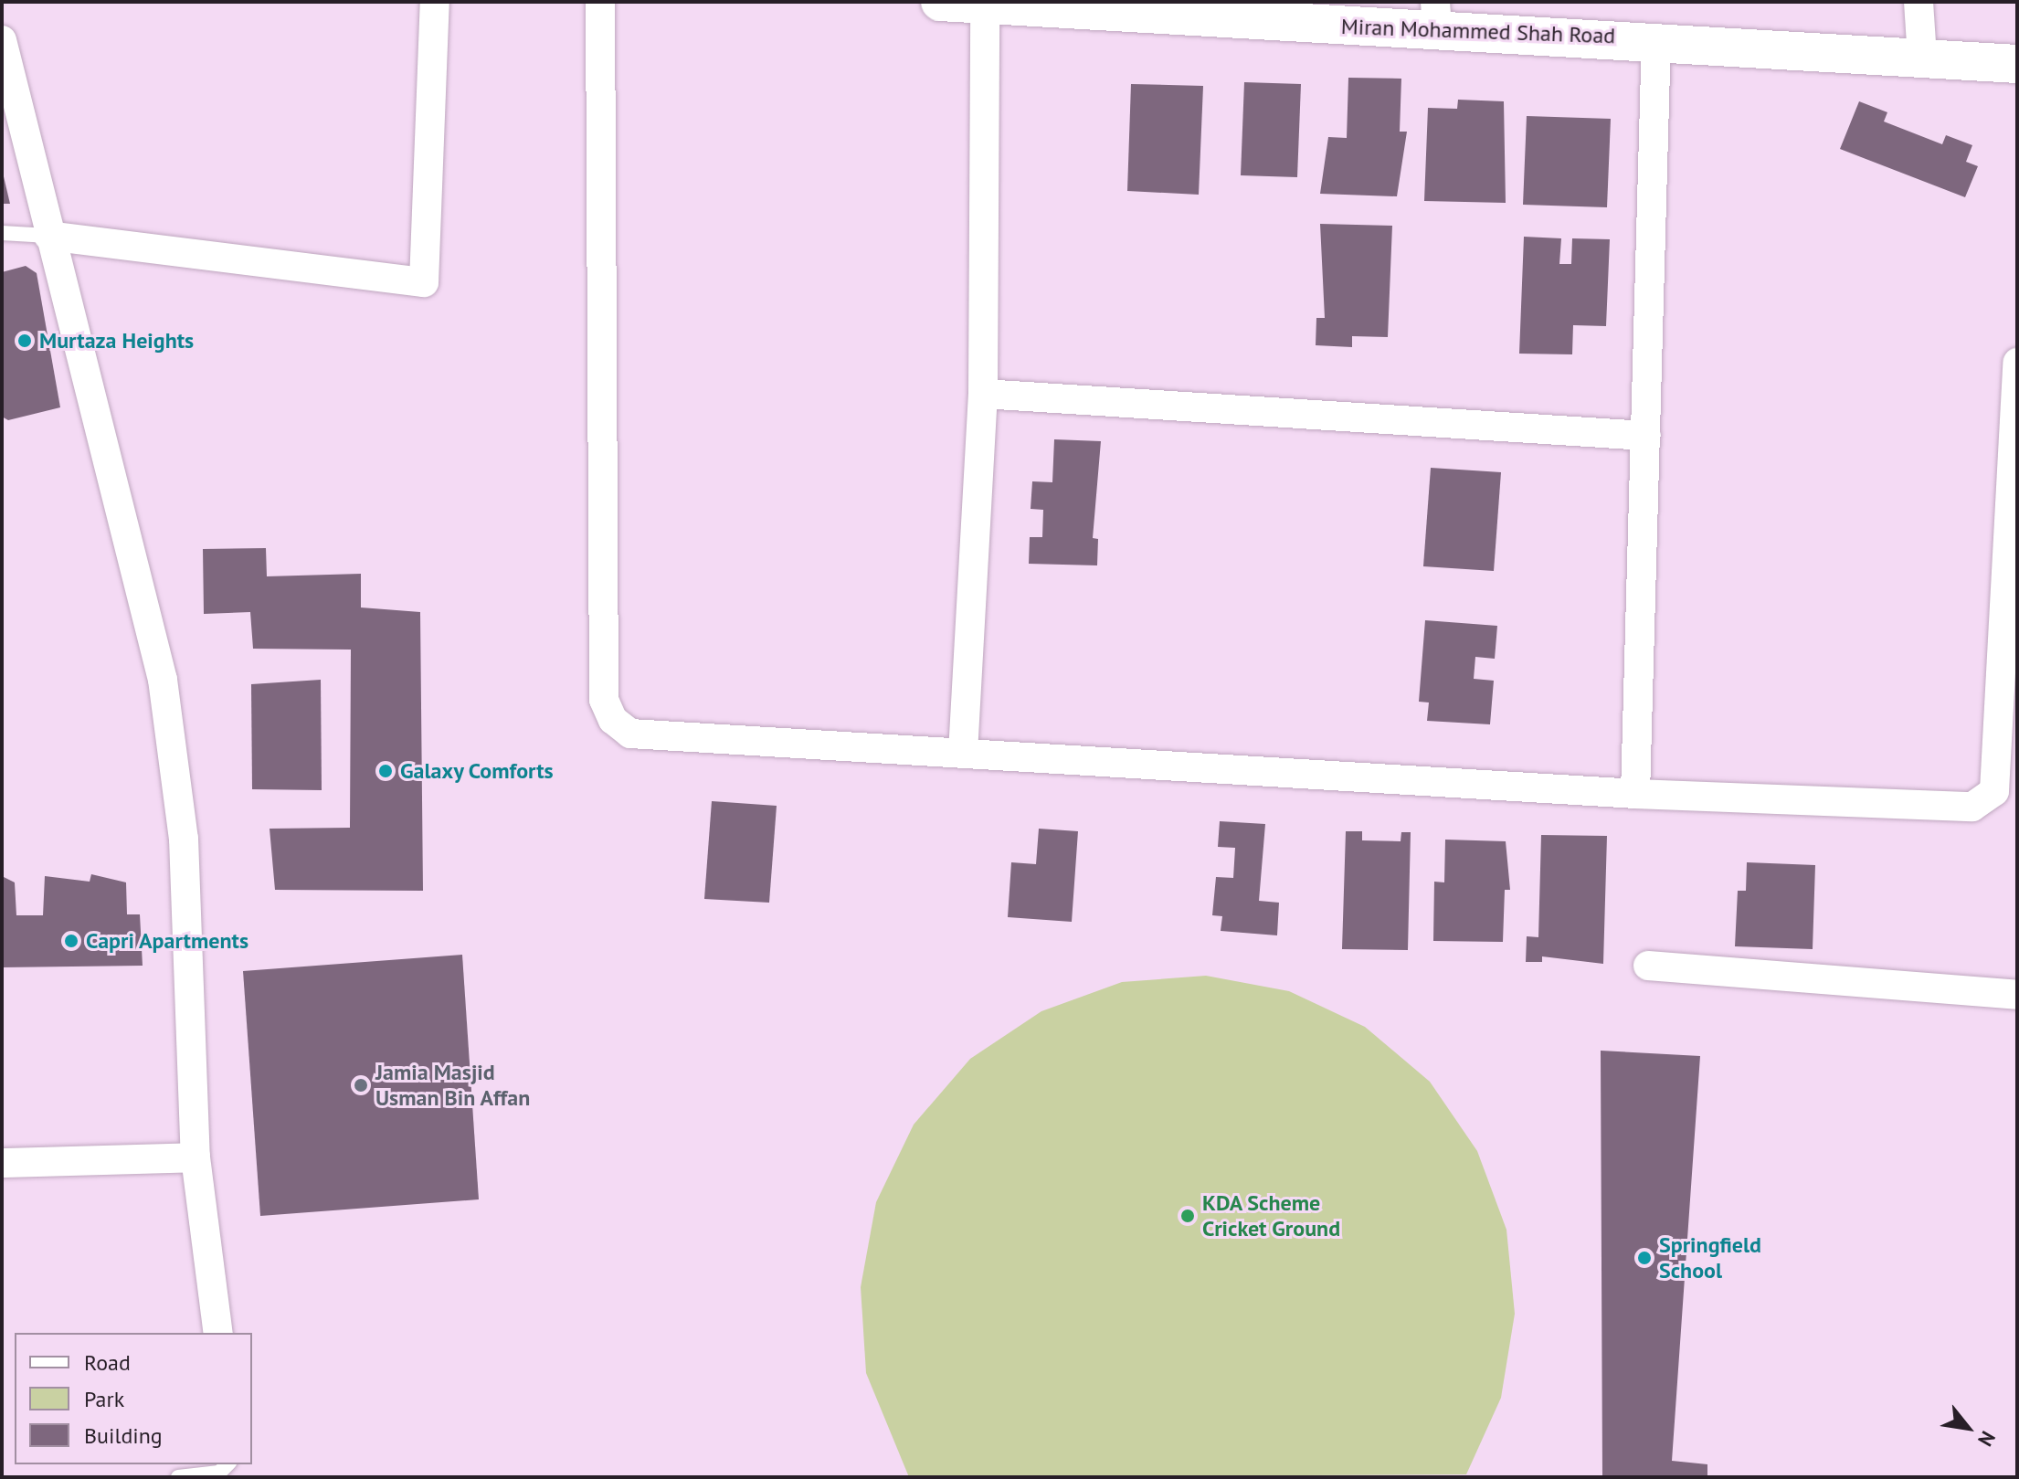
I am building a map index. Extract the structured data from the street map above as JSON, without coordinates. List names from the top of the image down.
{
  "streets": {
    "street": ["Miran Mohammed Shah Road"]
  },
  "places": [
    "Murtaza Heights",
    "Galaxy Comforts",
    "Capri Apartments",
    "Jamia Masjid Usman Bin Affan",
    "KDA Scheme Cricket Ground",
    "Springfield School"
  ],
  "legend": ["Road", "Park", "Building"],
  "north": "bottom right"
}
